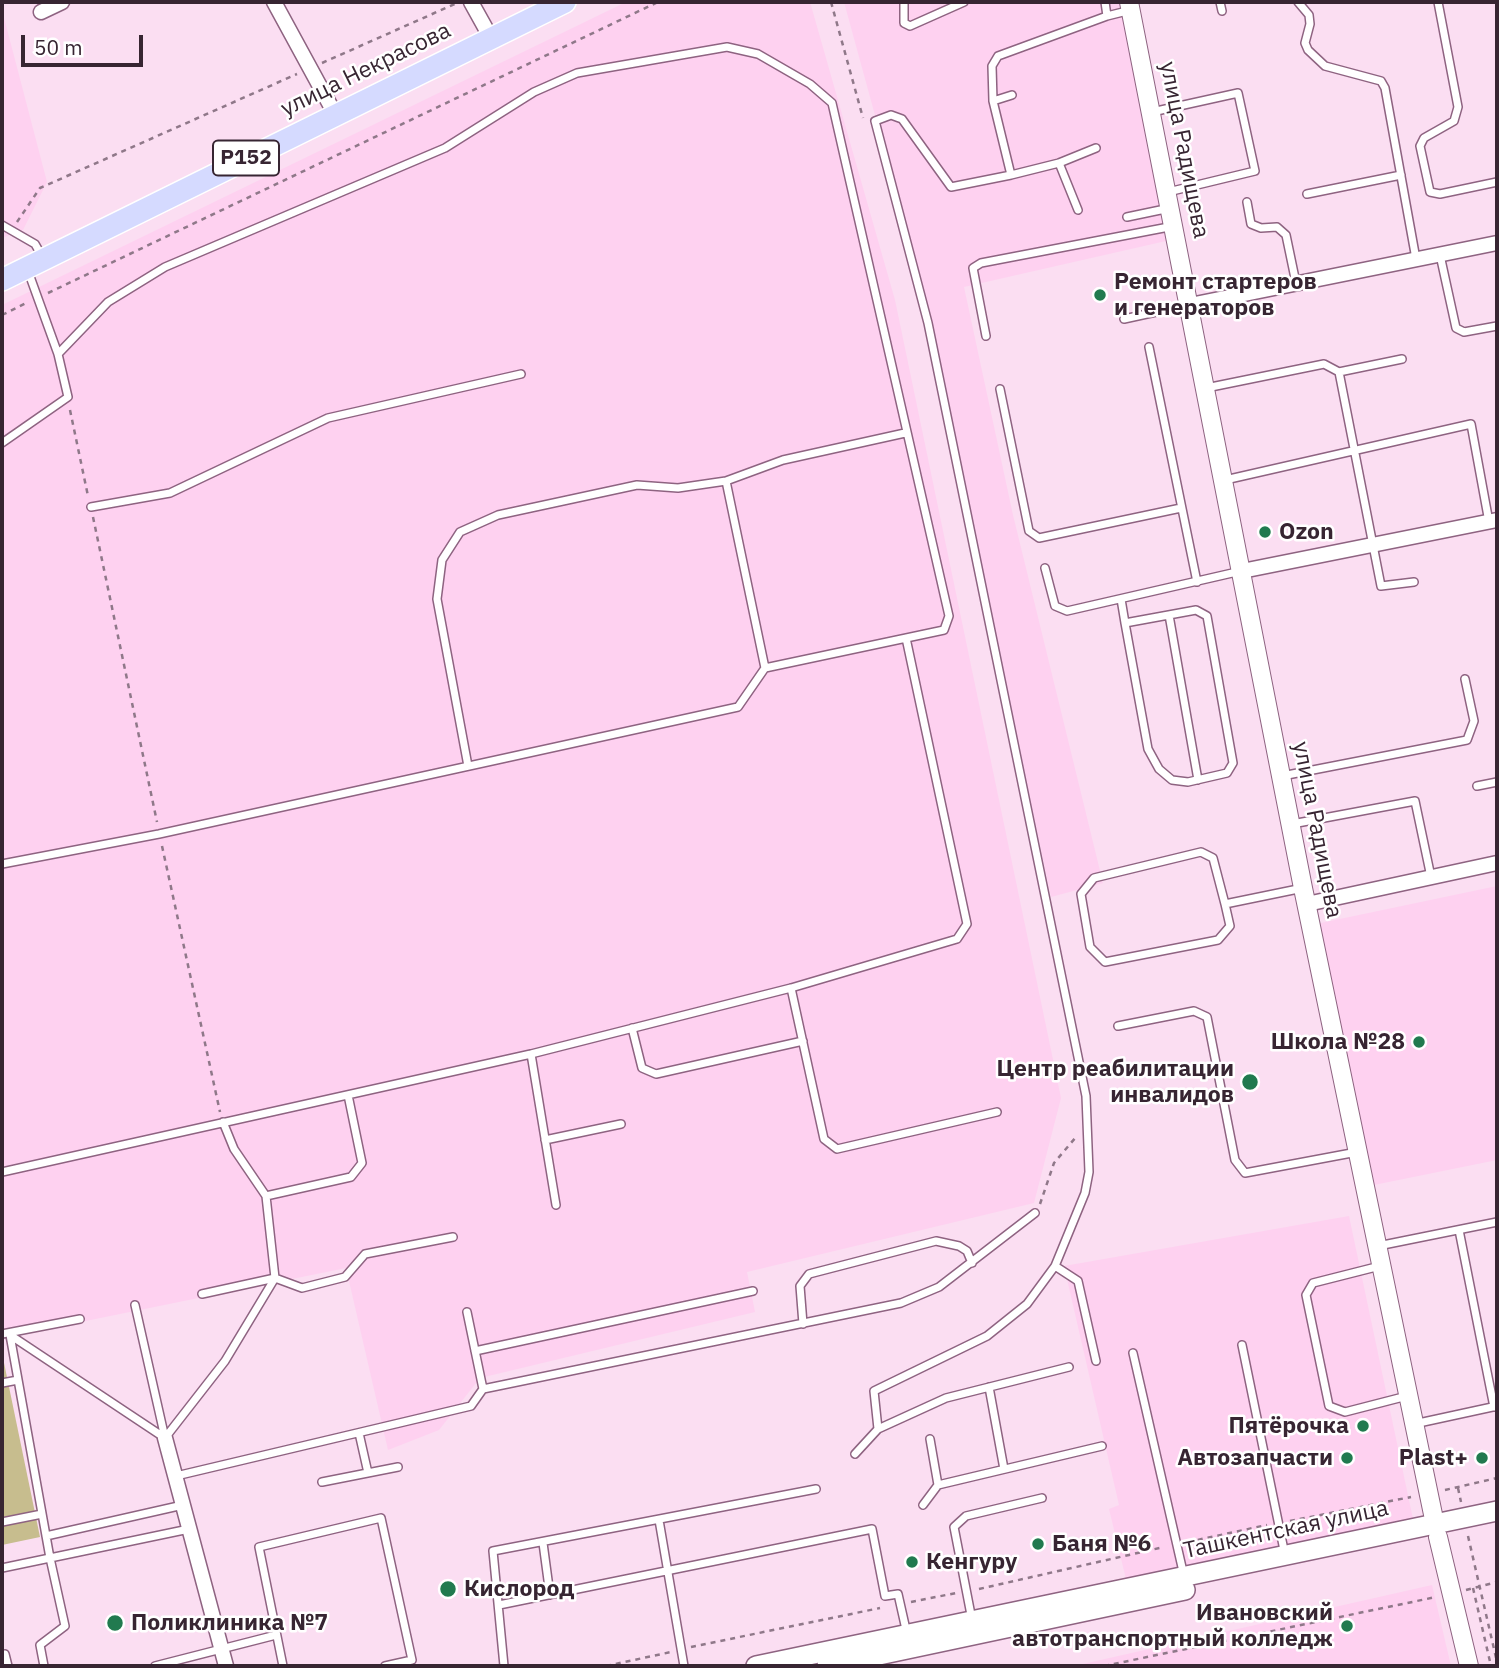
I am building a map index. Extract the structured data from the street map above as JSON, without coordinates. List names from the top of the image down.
{
  "streets": {
    "main road": ["улица Некрасова", "Р152", "Ташкентская улица"],
    "street": ["улица Радищева"]
  },
  "crossings": [
    ["улица Радищева", "Ташкентская улица"]
  ],
  "places": [
    "Ремонт стартеров и генераторов",
    "Ozon",
    "Школа №28",
    "Центр реабилитации инвалидов",
    "Пятёрочка",
    "Автозапчасти",
    "Plast+",
    "Баня №6",
    "Кенгуру",
    "Кислород",
    "Поликлиника №7",
    "Ивановский автотранспортный колледж"
  ],
  "scale_bar": "50 m"
}
